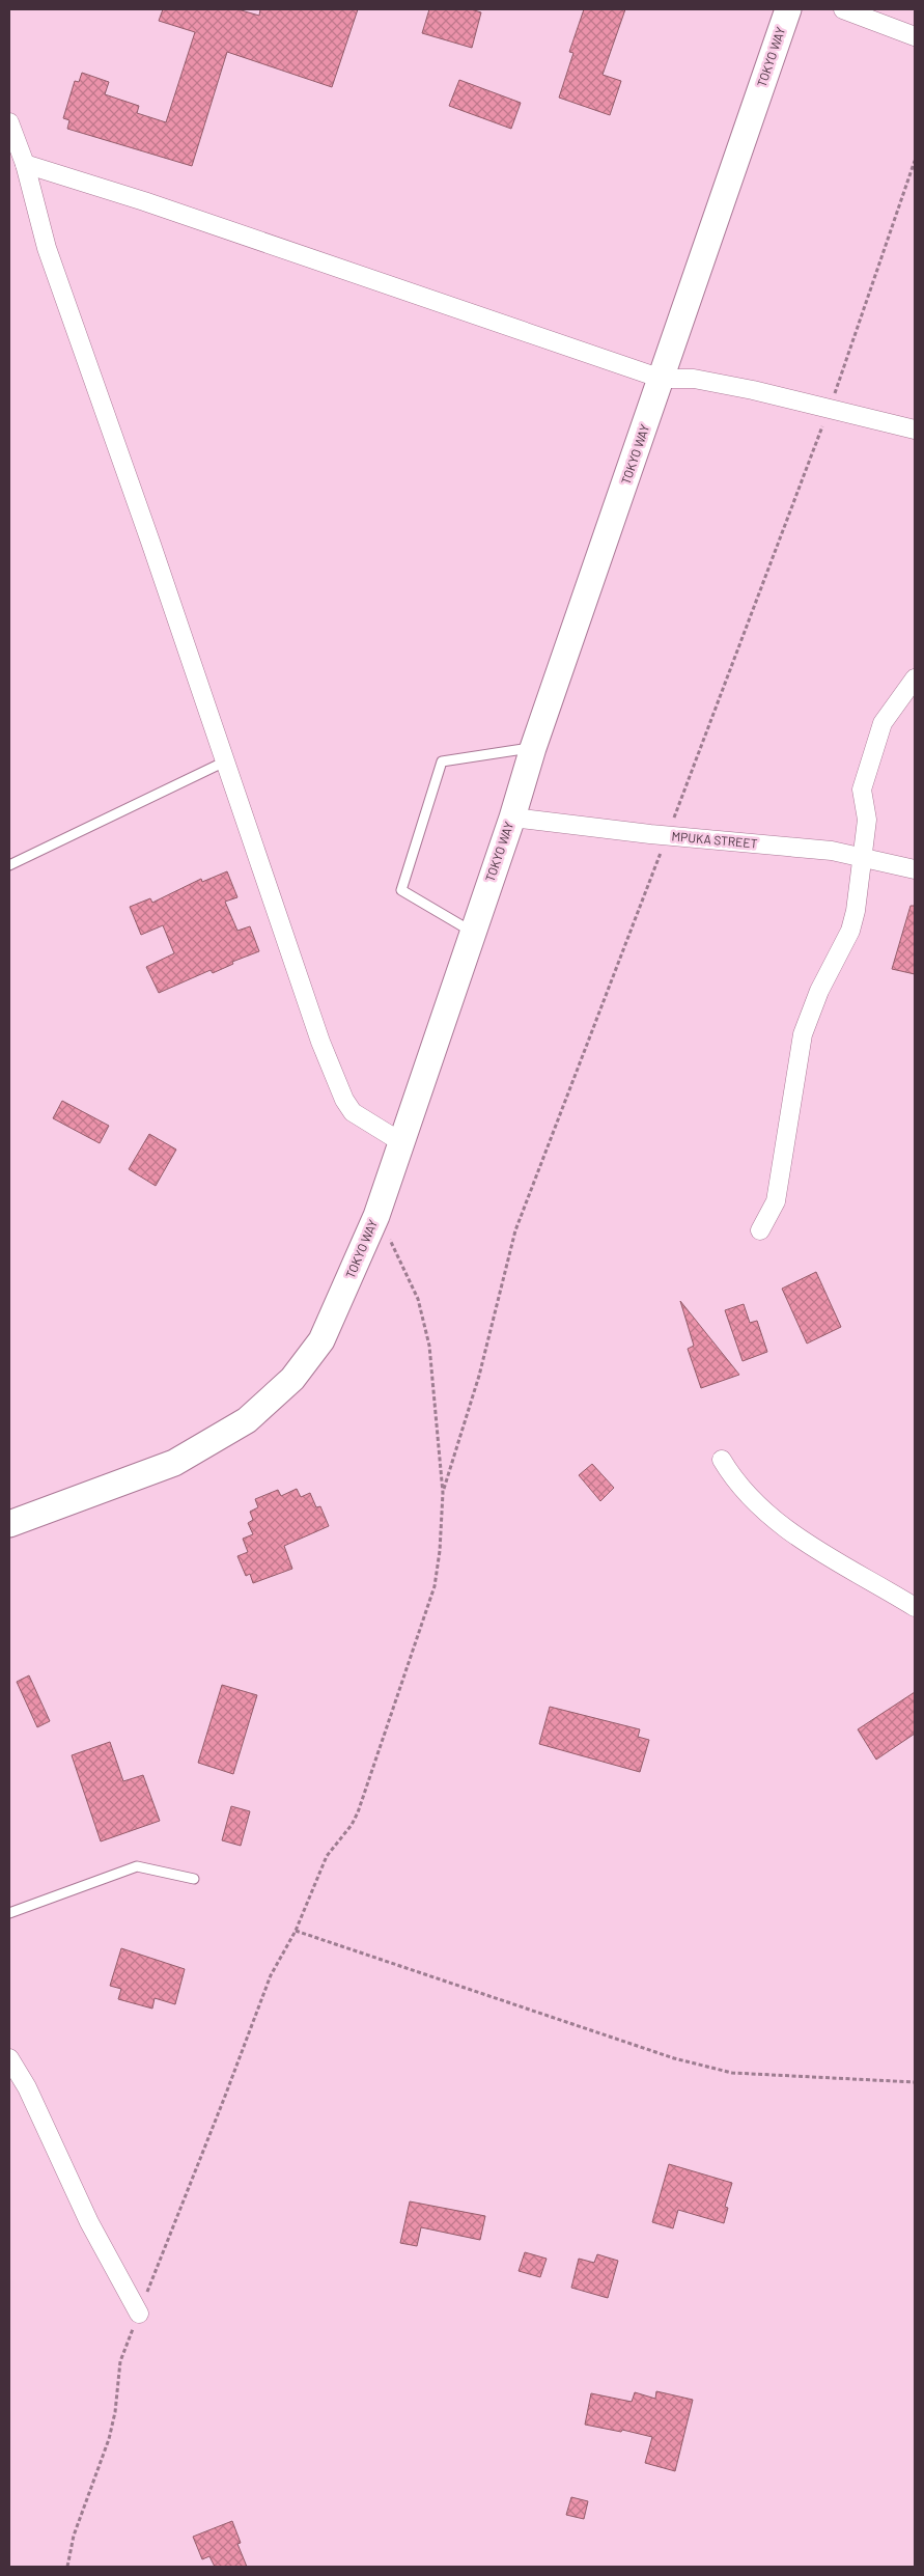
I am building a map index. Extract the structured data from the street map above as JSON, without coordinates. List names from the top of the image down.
{
  "streets": {
    "street": ["TOKYO WAY", "MPUKA STREET"]
  },
  "crossings": [
    ["TOKYO WAY", "MPUKA STREET"]
  ]
}
